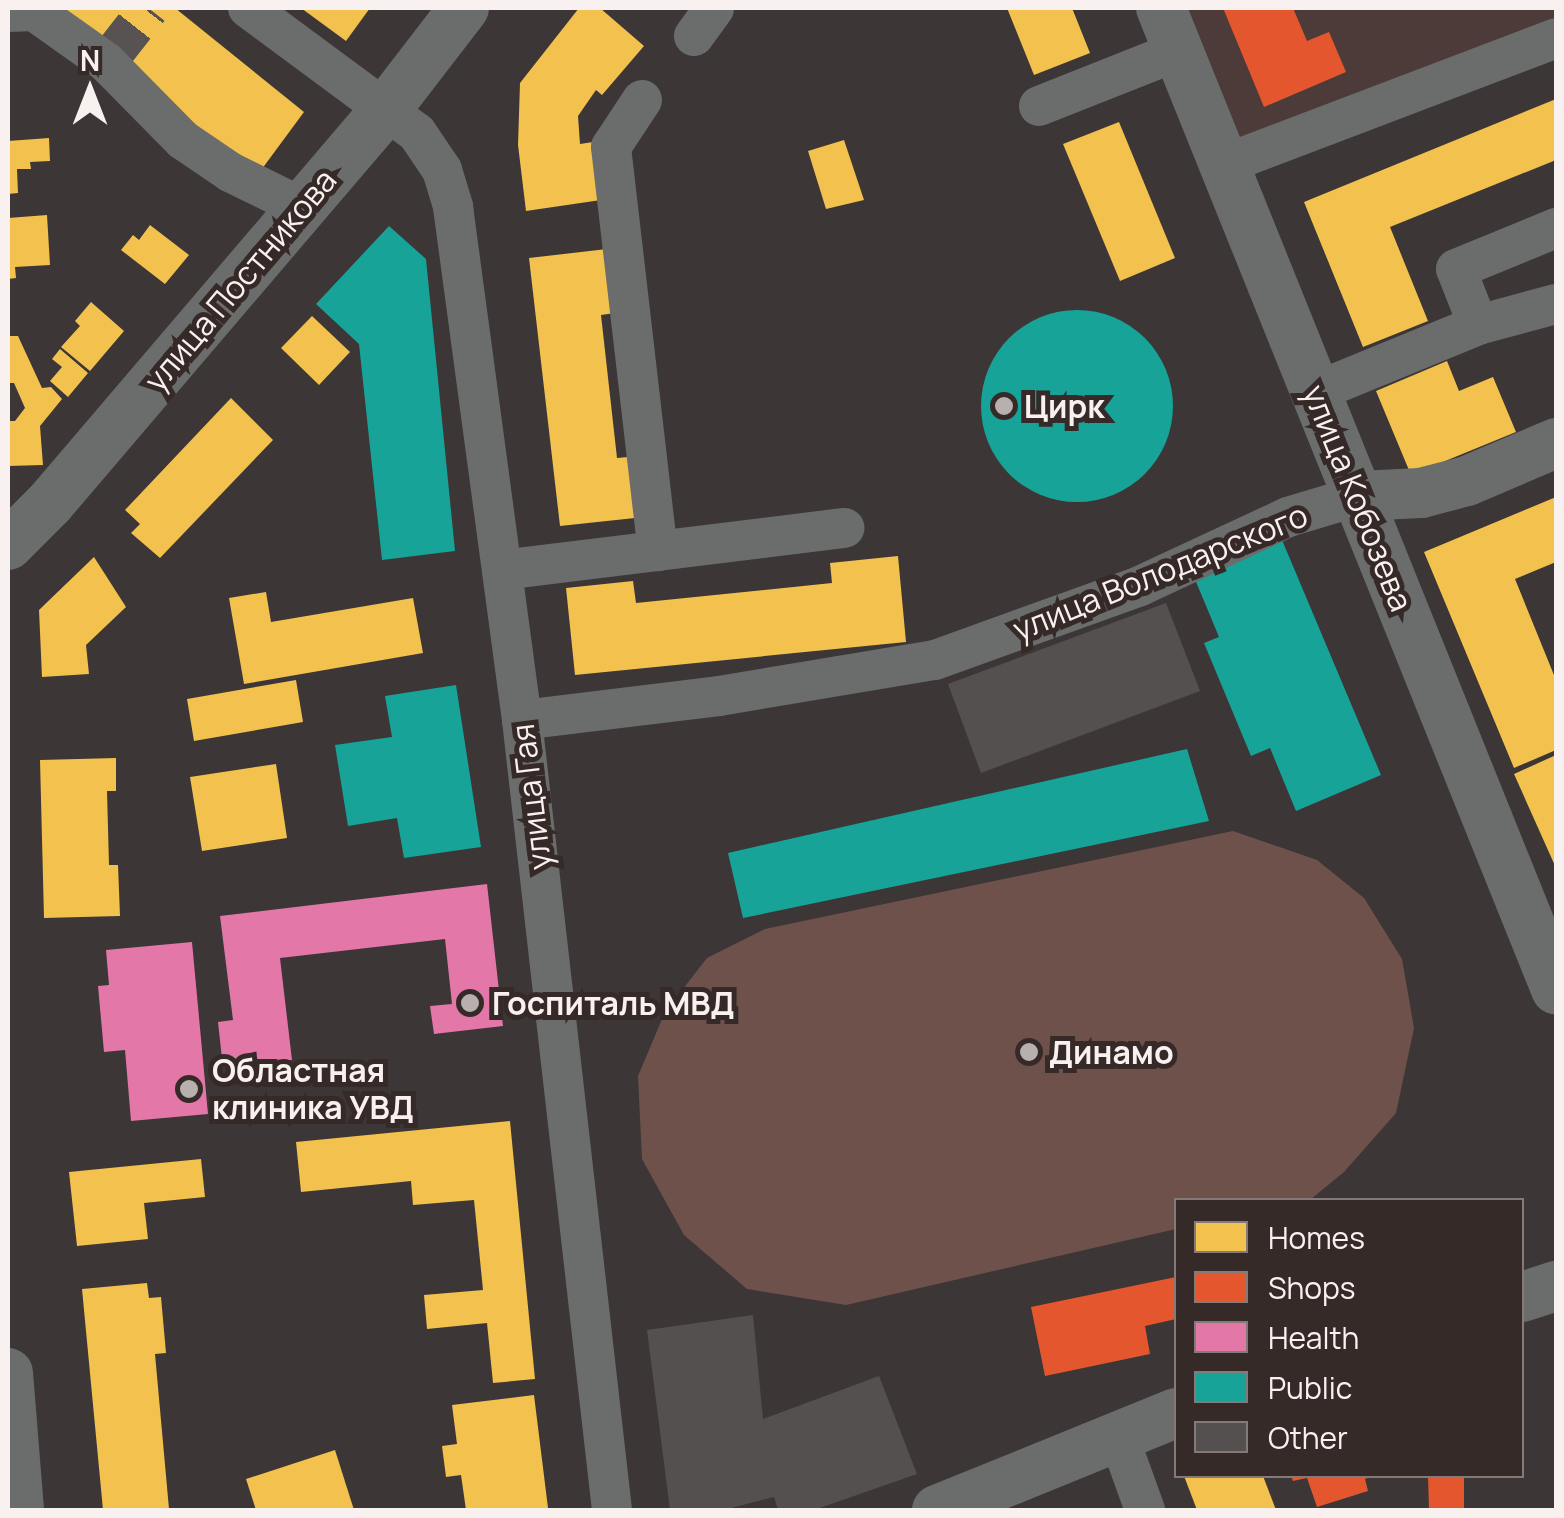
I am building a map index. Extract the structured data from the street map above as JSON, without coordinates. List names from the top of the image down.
{
  "streets": {
    "main road": ["улица Постникова", "улица Кобозева", "улица Володарского"],
    "street": ["улица Гая"]
  },
  "crossings": [
    ["улица Постникова", "улица Гая"],
    ["улица Кобозева", "улица Володарского"],
    ["улица Володарского", "улица Гая"]
  ],
  "places": [
    "Цирк",
    "Госпиталь МВД",
    "Динамо",
    "Областная клиника УВД"
  ],
  "legend": [
    "Homes",
    "Shops",
    "Health",
    "Public",
    "Other"
  ],
  "north": "top"
}
